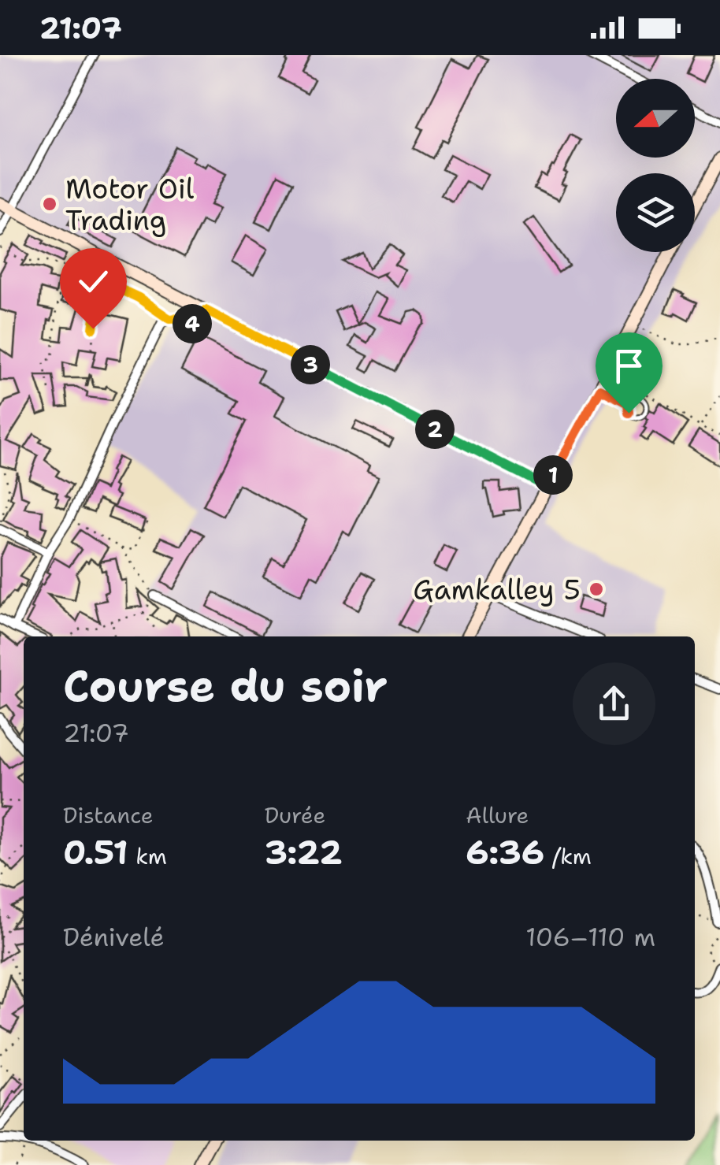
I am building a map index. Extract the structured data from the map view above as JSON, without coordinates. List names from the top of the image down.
{
  "places": ["Motor Oil Trading", "Gamkalley 5"],
  "north": "left",
  "page": {
    "status": "21:07",
    "pins": [
      "4",
      "3",
      "2",
      "1"
    ],
    "heading": ["Course du soir", "21:07"],
    "stats": [
      ["Distance", "0.51 km"],
      ["Durée", "3:22"],
      ["Allure", "6:36 /km"]
    ],
    "chart": ["Dénivelé", "106–110 m"]
  }
}
